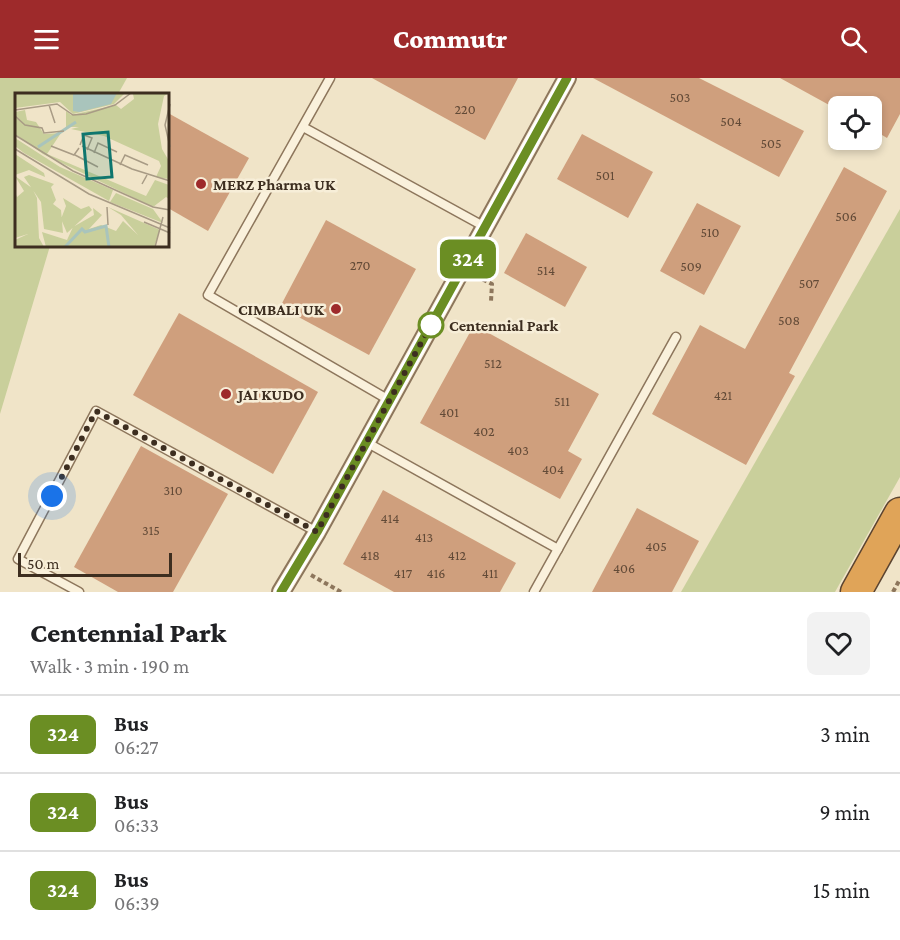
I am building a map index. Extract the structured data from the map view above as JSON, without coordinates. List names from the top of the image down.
{
  "places": [
    "MERZ Pharma UK",
    "CIMBALI UK",
    "Centennial Park",
    "JAI KUDO"
  ],
  "lines": ["bus line 324"],
  "house_numbers": [
    "503",
    "220",
    "504",
    "505",
    "501",
    "506",
    "510",
    "270",
    "509",
    "514",
    "507",
    "508",
    "512",
    "421",
    "511",
    "401",
    "402",
    "403",
    "404",
    "310",
    "414",
    "315",
    "413",
    "405",
    "418",
    "412",
    "406",
    "417",
    "416",
    "411"
  ],
  "scale_bar": "50 m",
  "page": {
    "header": "Commutr",
    "on_map": "324",
    "scale": "50 m",
    "heading": ["Centennial Park", "Walk · 3 min · 190 m"],
    "list": [
      {
        "mark": "324",
        "name": "Bus",
        "note": "06:27",
        "value": "3 min"
      },
      {
        "mark": "324",
        "name": "Bus",
        "note": "06:33",
        "value": "9 min"
      },
      {
        "mark": "324",
        "name": "Bus",
        "note": "06:39",
        "value": "15 min"
      }
    ]
  }
}
